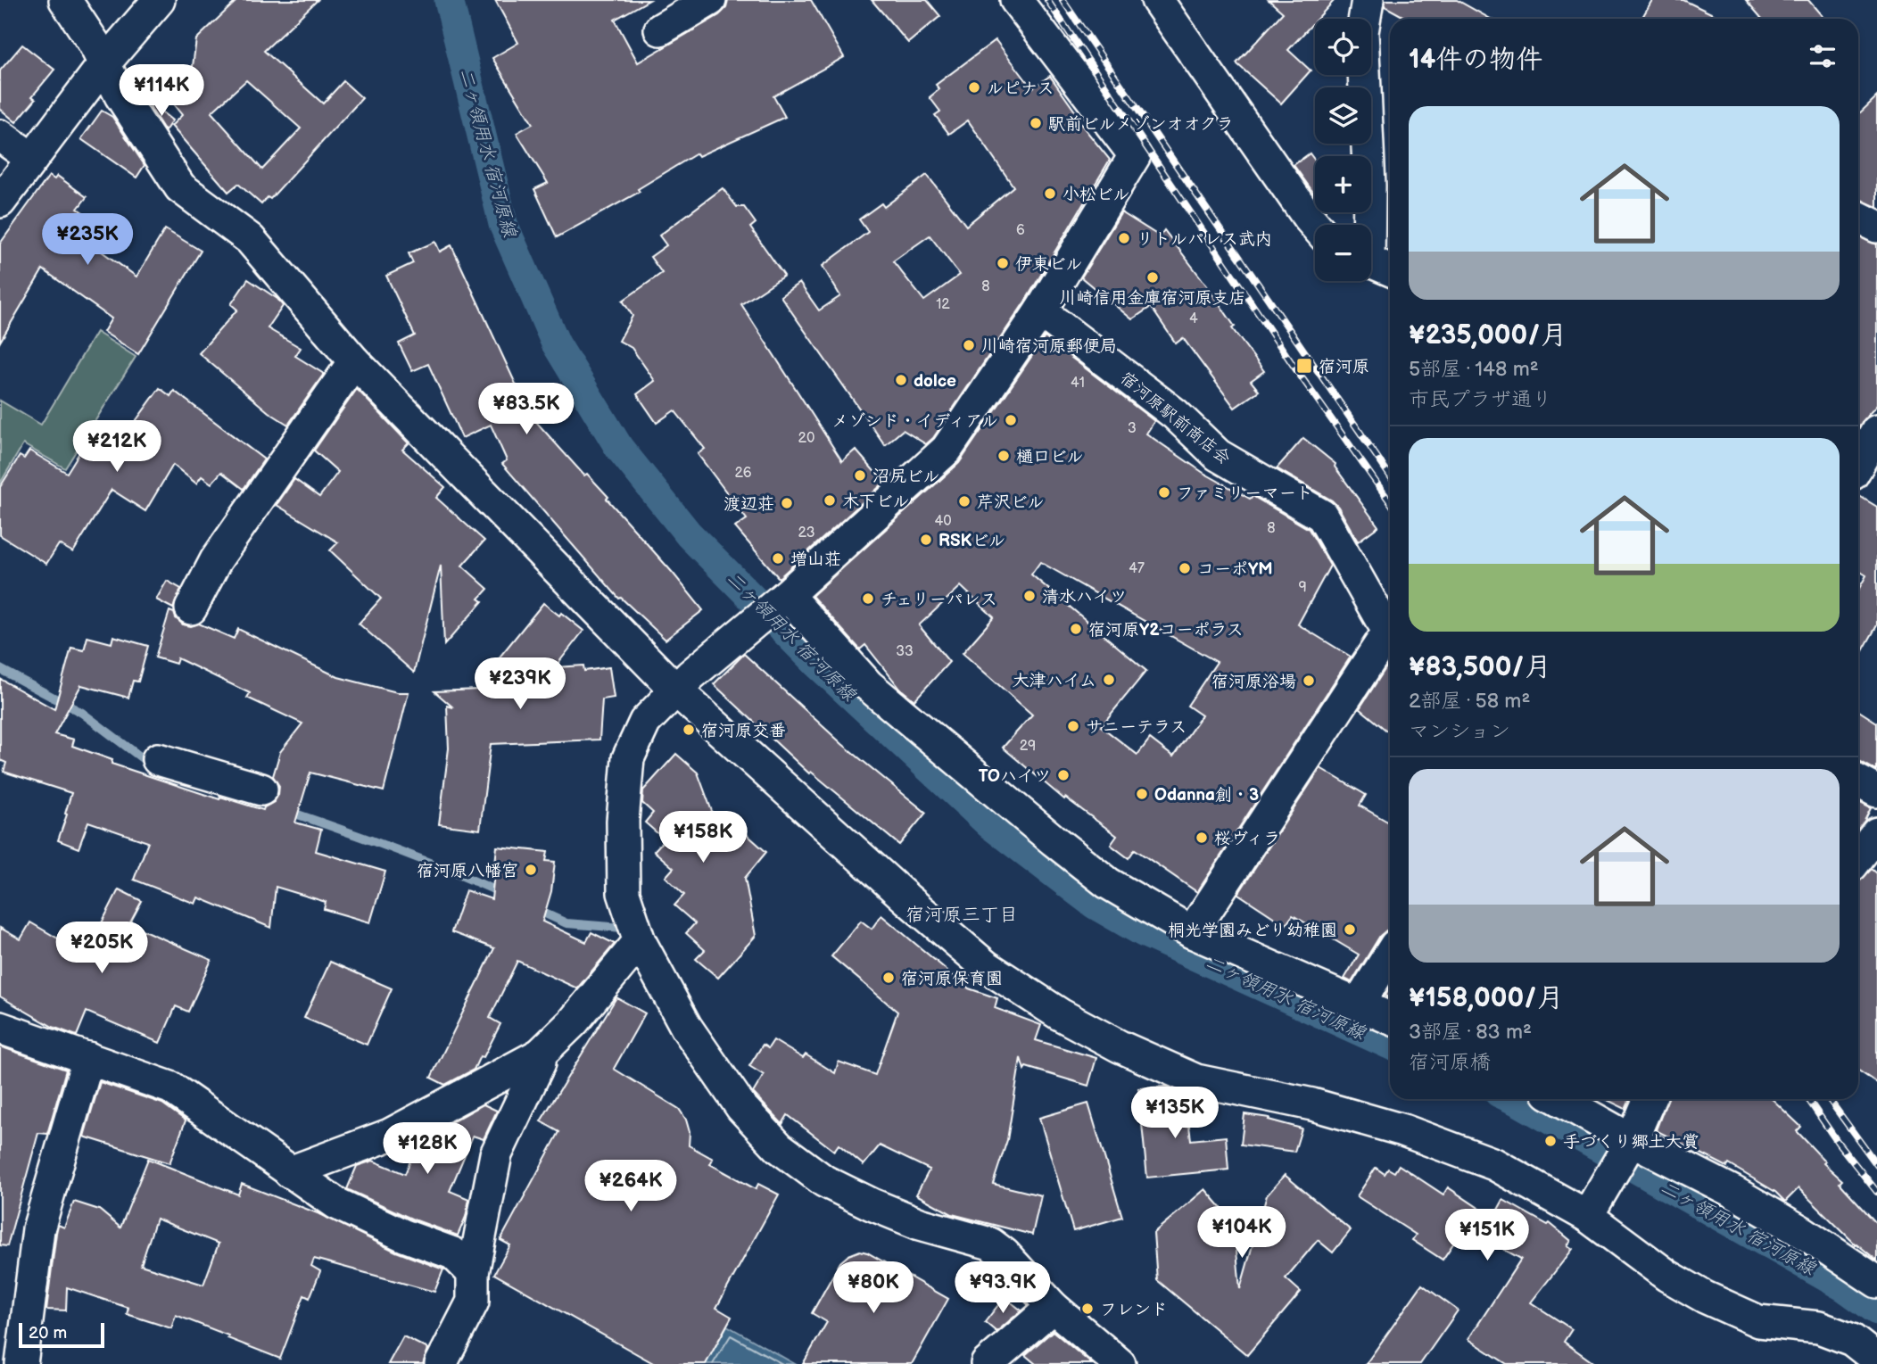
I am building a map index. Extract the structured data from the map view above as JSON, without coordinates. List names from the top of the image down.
{
  "streets": {
    "street": ["宿河原駅前商店会"]
  },
  "districts": ["宿河原三丁目"],
  "water": ["二ヶ領用水 宿河原線"],
  "places": {
    "other": [
      "ルピナス",
      "駅前ビルメゾンオオクラ",
      "小松ビル",
      "リトルパレス武内",
      "伊東ビル",
      "川崎信用金庫宿河原支店",
      "川崎宿河原郵便局",
      "dolce",
      "メゾンド・イディアル",
      "樋口ビル",
      "沼尻ビル",
      "ファミリーマート",
      "木下ビル",
      "芹沢ビル",
      "渡辺荘",
      "RSKビル",
      "増山荘",
      "コーポYM",
      "清水ハイツ",
      "チェリーパレス",
      "宿河原Y2コーポラス",
      "大津ハイム",
      "宿河原浴場",
      "サニーテラス",
      "宿河原交番",
      "TOハイツ",
      "Odanna創・3",
      "桜ヴィラ",
      "宿河原八幡宮",
      "桐光学園みどり幼稚園",
      "宿河原保育園",
      "手づくり郷土大賞",
      "フレンド"
    ],
    "transit": ["宿河原"]
  },
  "house_numbers": [
    "6",
    "8",
    "12",
    "4",
    "41",
    "3",
    "20",
    "26",
    "40",
    "8",
    "23",
    "47",
    "9",
    "33",
    "29"
  ],
  "scale_bar": "20 m",
  "page": {
    "map_buttons": ["+", "−"],
    "heading": "14件の物件",
    "price": [
      "¥114K",
      "¥235K",
      "¥83.5K",
      "¥212K",
      "¥239K",
      "¥158K",
      "¥205K",
      "¥135K",
      "¥128K",
      "¥264K",
      "¥104K",
      "¥151K",
      "¥80K",
      "¥93.9K"
    ],
    "list": [
      {
        "name": "¥235,000/月",
        "note": "5部屋 · 148 m² · 市民プラザ通り"
      },
      {
        "name": "¥83,500/月",
        "note": "2部屋 · 58 m² · マンション"
      },
      {
        "name": "¥158,000/月",
        "note": "3部屋 · 83 m² · 宿河原橋"
      }
    ],
    "scale": "20 m"
  }
}
